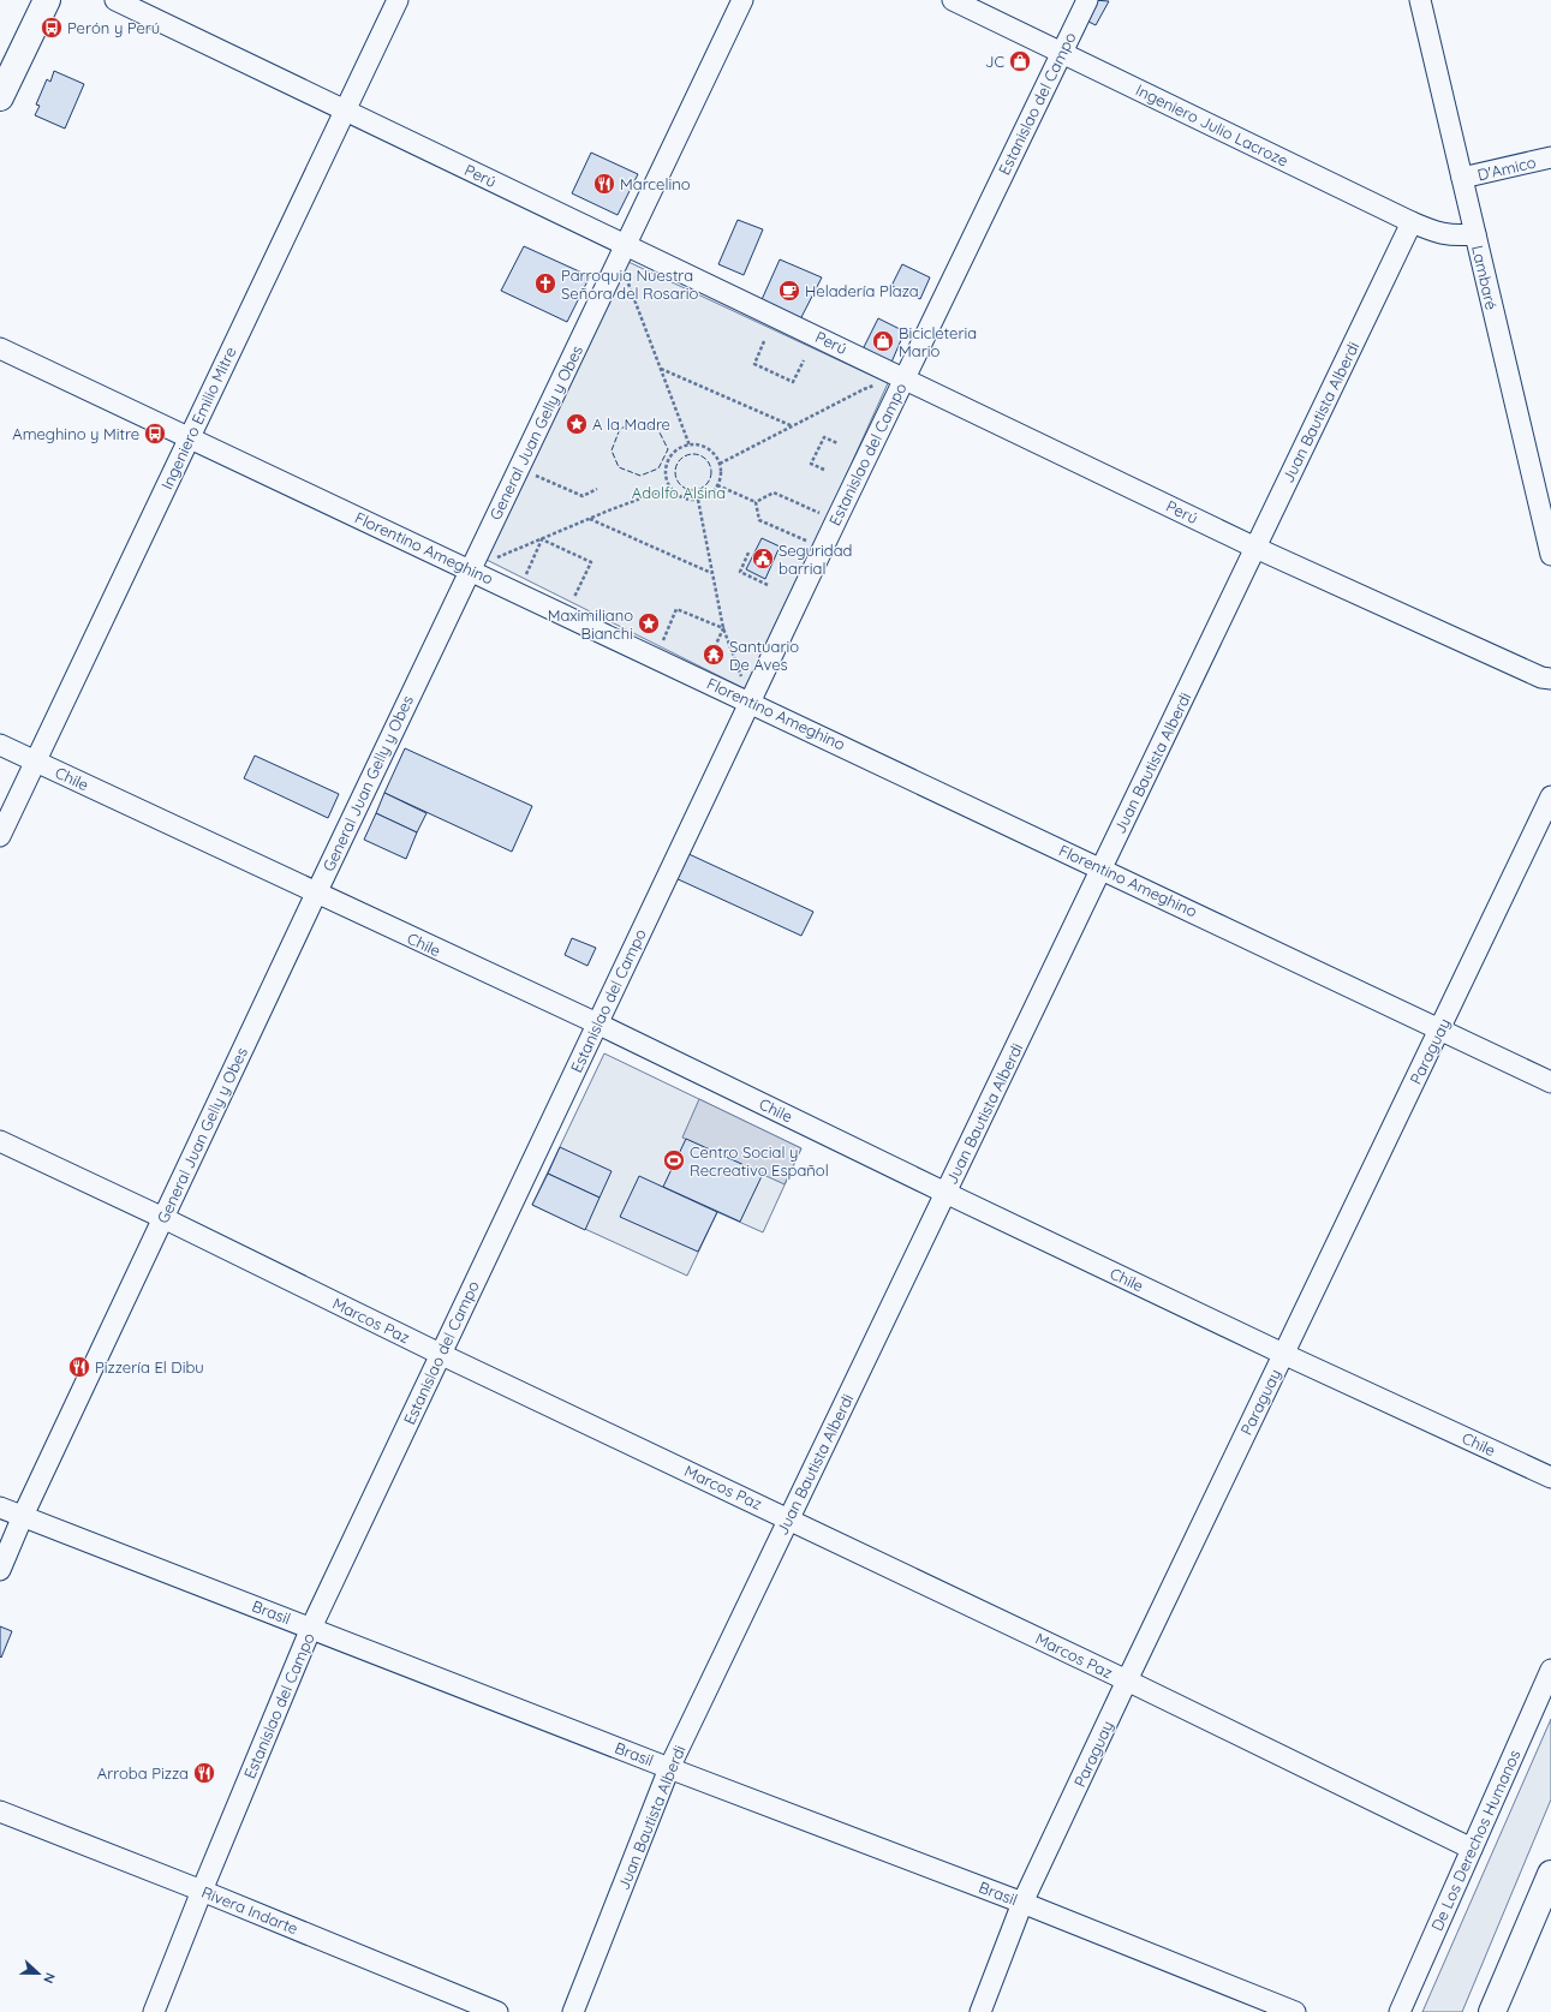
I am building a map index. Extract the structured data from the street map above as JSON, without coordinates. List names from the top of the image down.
{
  "streets": {
    "street": [
      "Estanislao del Campo",
      "Ingeniero Julio Lacroze",
      "D'Amico",
      "Perú",
      "Lambaré",
      "Juan Bautista Alberdi",
      "Ingeniero Emilio Mitre",
      "General Juan Gelly y Obes",
      "Florentino Ameghino",
      "Chile",
      "Paraguay",
      "Marcos Paz",
      "Brasil",
      "De Los Derechos Humanos",
      "Rivera Indarte"
    ]
  },
  "crossings": [
    ["Estanislao del Campo", "Ingeniero Julio Lacroze"],
    ["Estanislao del Campo", "Perú"],
    ["Estanislao del Campo", "Florentino Ameghino"],
    ["Estanislao del Campo", "Chile"],
    ["Estanislao del Campo", "Marcos Paz"],
    ["Estanislao del Campo", "Brasil"],
    ["Estanislao del Campo", "Rivera Indarte"],
    ["Ingeniero Julio Lacroze", "Lambaré"],
    ["Ingeniero Julio Lacroze", "Juan Bautista Alberdi"],
    ["D'Amico", "Lambaré"],
    ["Perú", "Juan Bautista Alberdi"],
    ["Perú", "Ingeniero Emilio Mitre"],
    ["Perú", "General Juan Gelly y Obes"],
    ["Juan Bautista Alberdi", "Florentino Ameghino"],
    ["Juan Bautista Alberdi", "Chile"],
    ["Juan Bautista Alberdi", "Marcos Paz"],
    ["Juan Bautista Alberdi", "Brasil"],
    ["Ingeniero Emilio Mitre", "Florentino Ameghino"],
    ["Ingeniero Emilio Mitre", "Chile"],
    ["General Juan Gelly y Obes", "Florentino Ameghino"],
    ["General Juan Gelly y Obes", "Chile"],
    ["General Juan Gelly y Obes", "Marcos Paz"],
    ["General Juan Gelly y Obes", "Brasil"],
    ["Florentino Ameghino", "Paraguay"],
    ["Chile", "Paraguay"],
    ["Paraguay", "Marcos Paz"],
    ["Paraguay", "Brasil"],
    ["Marcos Paz", "De Los Derechos Humanos"]
  ],
  "parks": ["Adolfo Alsina"],
  "places": {
    "bus stop": ["Perón y Perú", "Ameghino y Mitre"],
    "shop": ["JC", "Bicicleteria Mario"],
    "restaurant": ["Marcelino", "Pizzería El Dibu", "Arroba Pizza"],
    "church": ["Parroquia Nuestra Señora del Rosario"],
    "cafe": ["Heladería Plaza"],
    "place": ["A la Madre", "Maximiliano Bianchi"],
    "public building": ["Seguridad barrial"],
    "temple": ["Santuario De Aves"],
    "sports": ["Centro Social y Recreativo Español"]
  },
  "north": "right"
}
